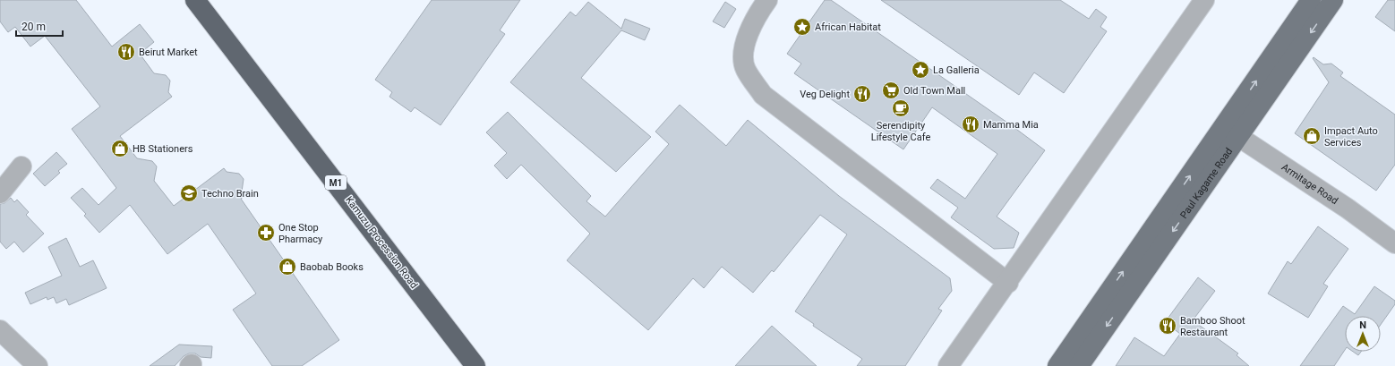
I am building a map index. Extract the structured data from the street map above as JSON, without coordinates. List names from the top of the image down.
{
  "streets": {
    "highway": ["M1", "Kamuzu Procession Road"],
    "main road": ["Paul Kagame Road"],
    "street": ["Armitage Road"]
  },
  "crossings": [
    ["Paul Kagame Road", "Armitage Road"]
  ],
  "places": {
    "place": ["African Habitat", "La Galleria"],
    "restaurant": [
      "Beirut Market",
      "Veg Delight",
      "Mamma Mia",
      "Bamboo Shoot Restaurant"
    ],
    "supermarket": ["Old Town Mall"],
    "cafe": ["Serendipity Lifestyle Cafe"],
    "shop": ["Impact Auto Services", "HB Stationers", "Baobab Books"],
    "school or university": ["Techno Brain"],
    "pharmacy": ["One Stop Pharmacy"]
  },
  "scale_bar": "20 m",
  "north": "top"
}
